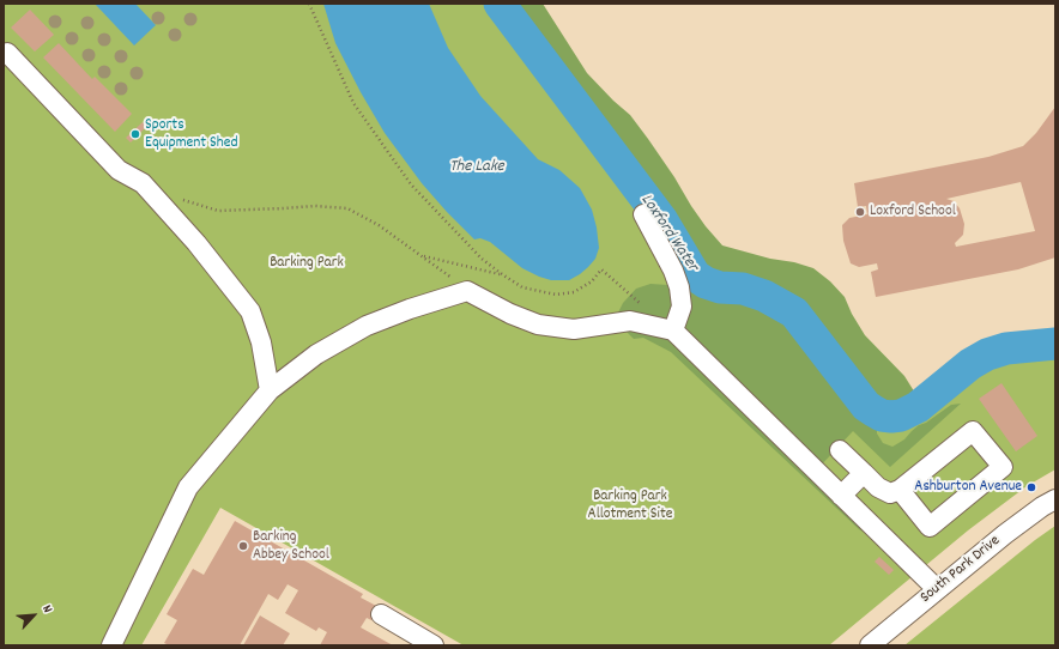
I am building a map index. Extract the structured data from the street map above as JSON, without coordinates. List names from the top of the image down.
{
  "streets": {
    "street": ["South Park Drive"]
  },
  "water": ["The Lake", "Loxford Water"],
  "parks": ["Barking Park", "Barking Park Allotment Site"],
  "places": [
    "Sports Equipment Shed",
    "Loxford School",
    "Ashburton Avenue",
    "Barking Abbey School"
  ],
  "north": "top right"
}
